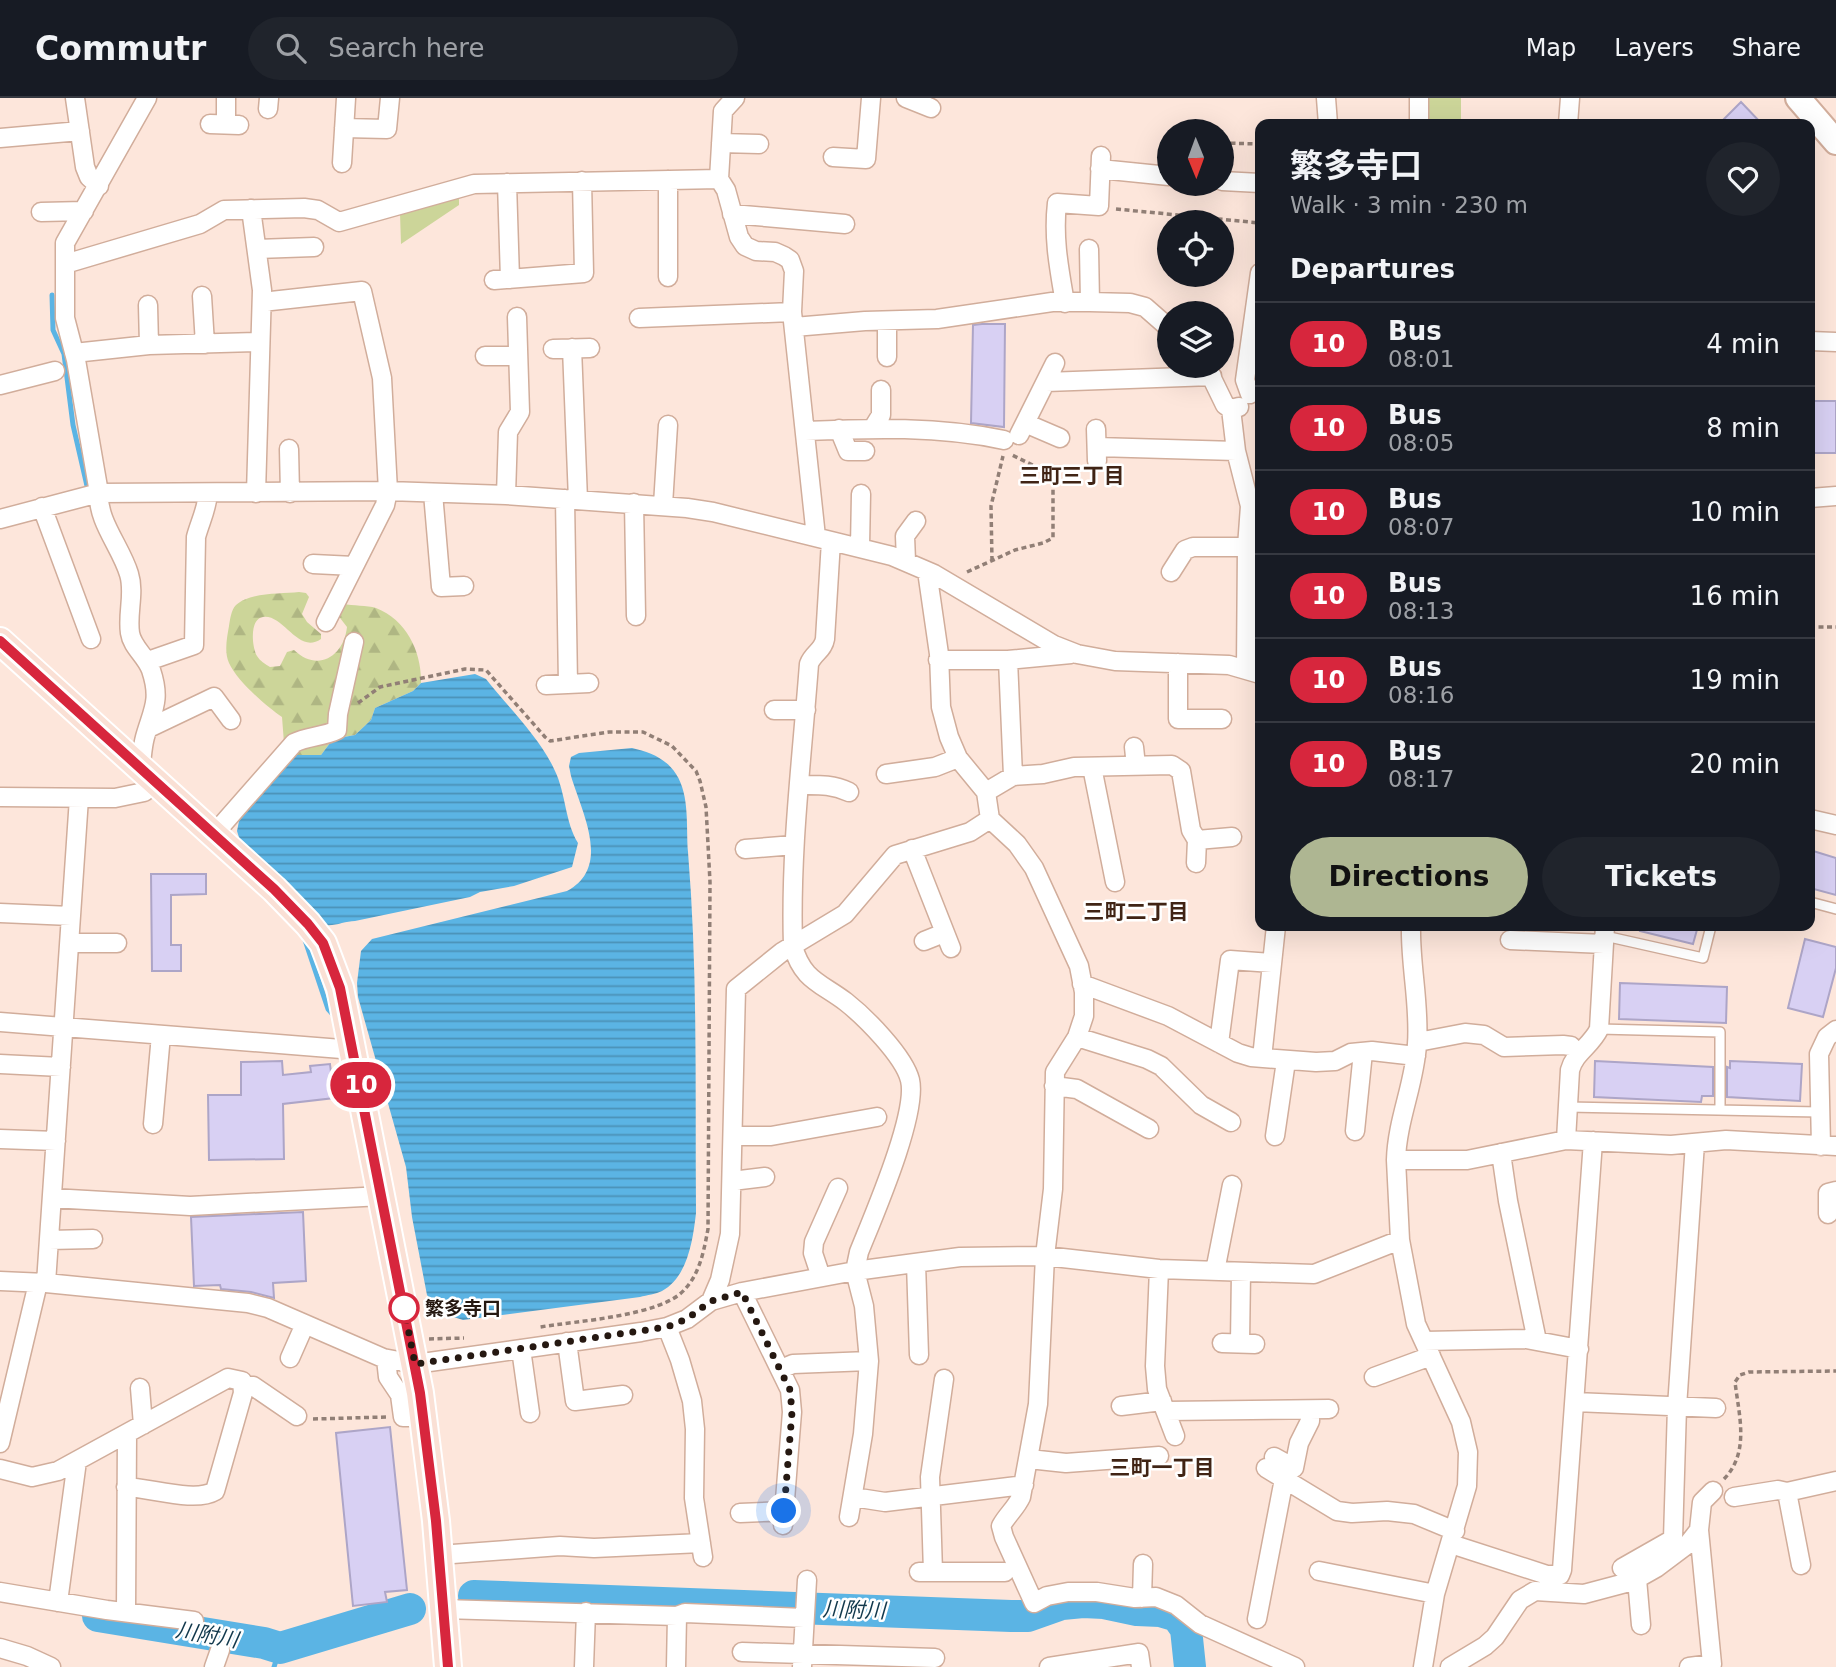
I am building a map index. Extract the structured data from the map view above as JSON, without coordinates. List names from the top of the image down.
{
  "districts": ["三町三丁目", "三町二丁目", "三町一丁目"],
  "water": ["川附川"],
  "places": ["繁多寺口"],
  "lines": ["bus line 10"],
  "north": "bottom",
  "page": {
    "header": "Commutr",
    "search": "Search here",
    "nav": ["Map", "Layers", "Share"],
    "on_map": "10",
    "heading": [
      ["繁多寺口", "Walk · 3 min · 230 m"],
      "Departures"
    ],
    "list": [
      {
        "mark": "10",
        "name": "Bus",
        "note": "08:01",
        "value": "4 min"
      },
      {
        "mark": "10",
        "name": "Bus",
        "note": "08:05",
        "value": "8 min"
      },
      {
        "mark": "10",
        "name": "Bus",
        "note": "08:07",
        "value": "10 min"
      },
      {
        "mark": "10",
        "name": "Bus",
        "note": "08:13",
        "value": "16 min"
      },
      {
        "mark": "10",
        "name": "Bus",
        "note": "08:16",
        "value": "19 min"
      },
      {
        "mark": "10",
        "name": "Bus",
        "note": "08:17",
        "value": "20 min"
      }
    ],
    "buttons": ["Directions", "Tickets"]
  }
}
